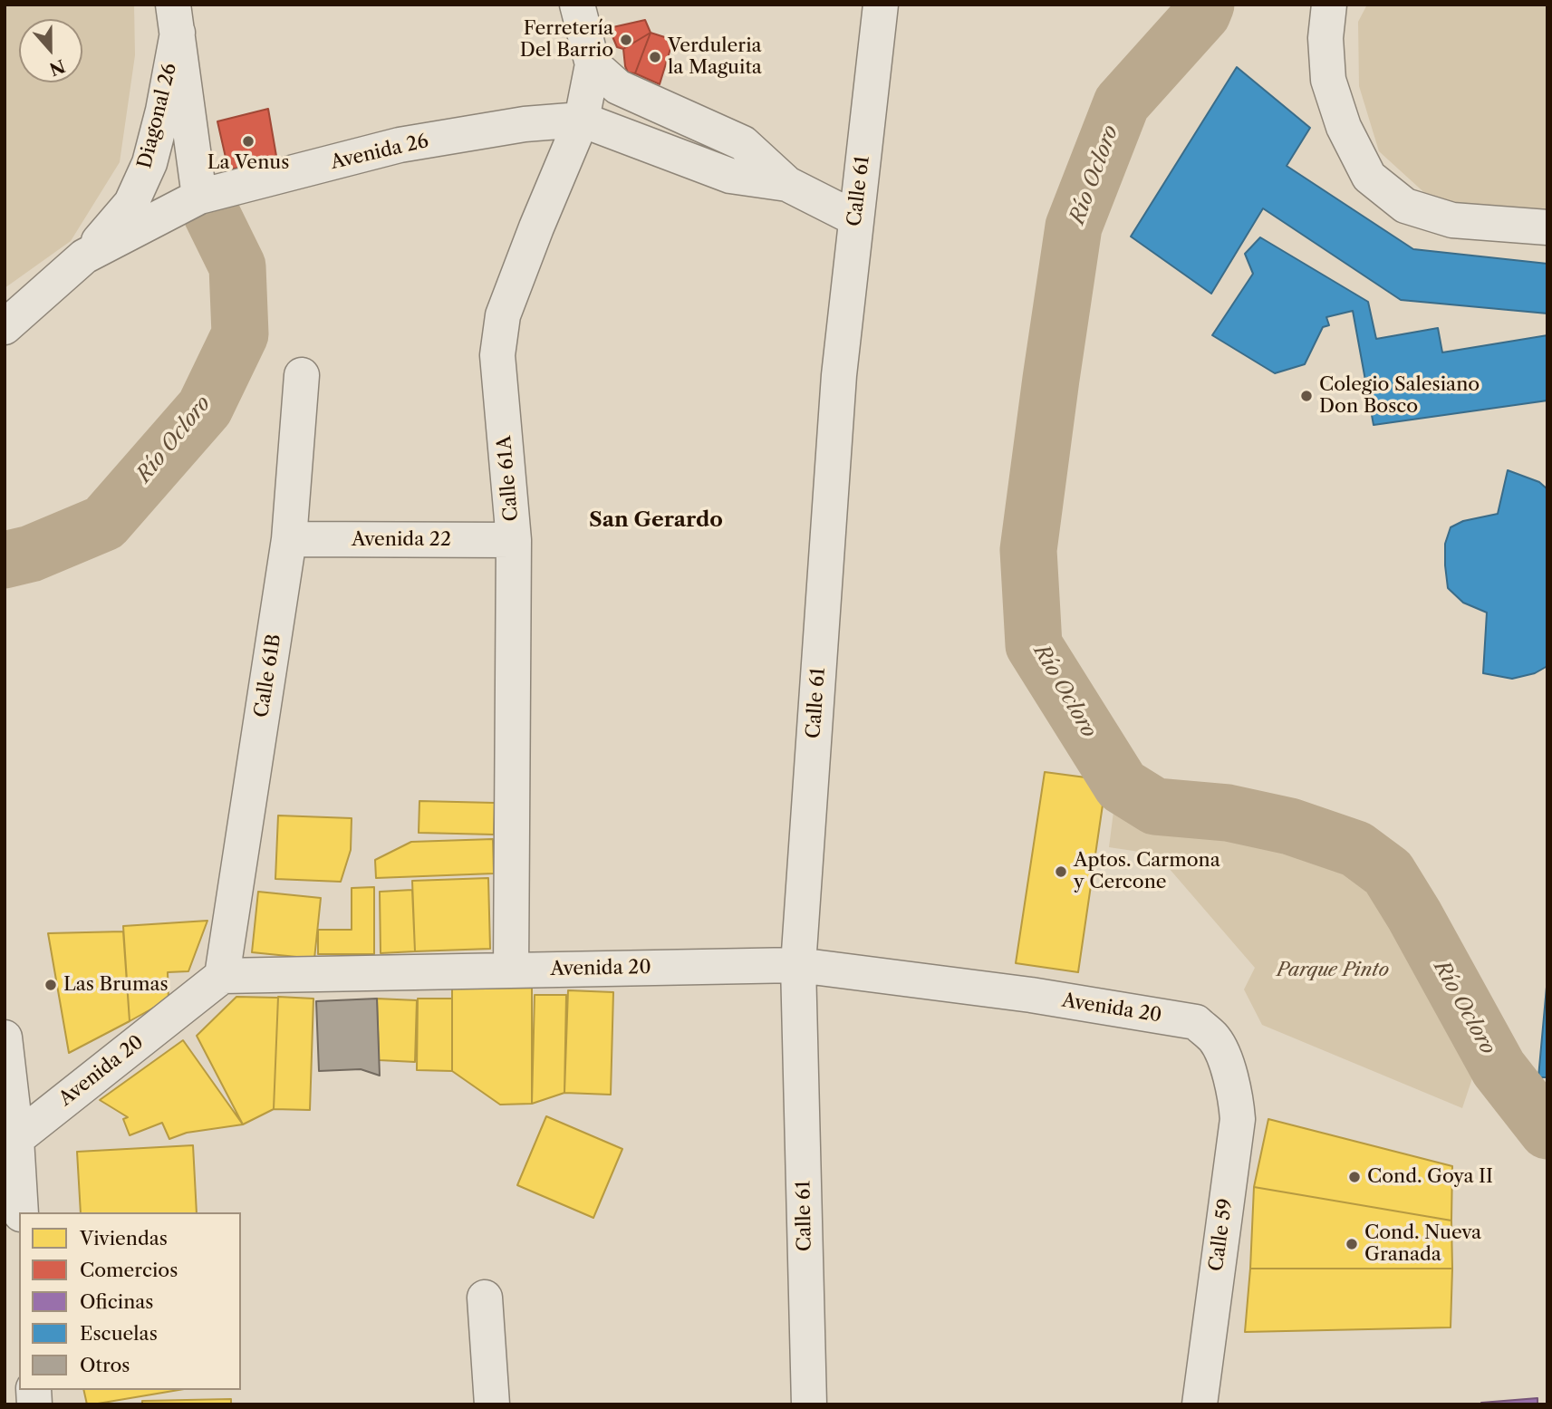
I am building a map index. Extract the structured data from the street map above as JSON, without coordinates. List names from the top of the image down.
{
  "streets": {
    "street": [
      "Diagonal 26",
      "Avenida 26",
      "Calle 61",
      "Calle 61A",
      "Avenida 22",
      "Calle 61B",
      "Avenida 20",
      "Calle 59"
    ]
  },
  "crossings": [
    ["Diagonal 26", "Avenida 26"],
    ["Avenida 26", "Calle 61"],
    ["Avenida 26", "Calle 61A"],
    ["Calle 61", "Avenida 20"],
    ["Calle 61A", "Avenida 22"],
    ["Calle 61A", "Avenida 20"],
    ["Avenida 22", "Calle 61B"],
    ["Calle 61B", "Avenida 20"],
    ["Avenida 20", "Calle 59"]
  ],
  "districts": ["San Gerardo"],
  "water": ["Río Ocloro"],
  "parks": ["Parque Pinto"],
  "places": [
    "Ferretería Del Barrio",
    "Verduleria la Maguita",
    "La Venus",
    "Colegio Salesiano Don Bosco",
    "Aptos. Carmona y Cercone",
    "Las Brumas",
    "Cond. Goya II",
    "Cond. Nueva Granada"
  ],
  "legend": [
    "Viviendas",
    "Comercios",
    "Oficinas",
    "Escuelas",
    "Otros"
  ],
  "north": "bottom"
}
